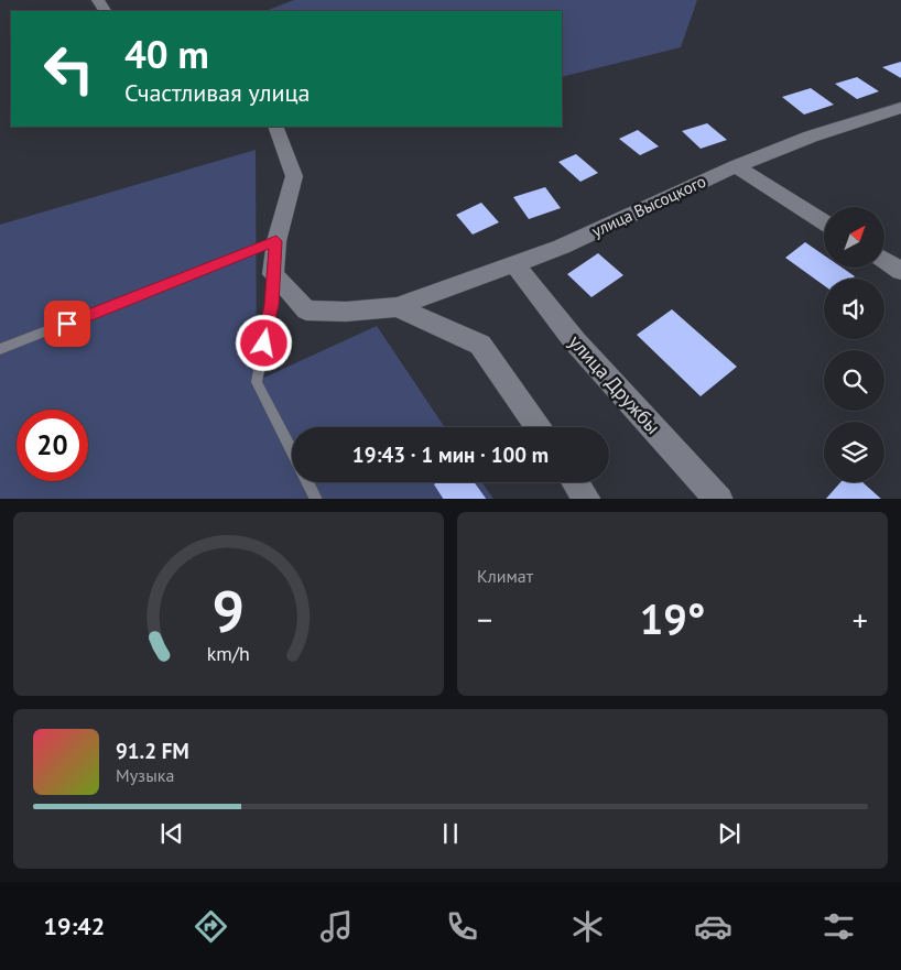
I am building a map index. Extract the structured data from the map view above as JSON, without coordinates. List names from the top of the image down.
{
  "streets": {
    "street": ["улица Высоцкого", "улица Дружбы"]
  },
  "crossings": [
    ["улица Высоцкого", "улица Дружбы"]
  ],
  "north": "top right",
  "page": {
    "turn": ["40 m", "Счастливая улица"],
    "limit": "20",
    "trip": "19:43 · 1 мин · 100 m",
    "tile": "Климат",
    "heat": ["−", "19°", "+"],
    "song": ["91.2 FM", "Музыка"],
    "tabs": "19:42",
    "gauge": ["9", "km/h"]
  }
}
